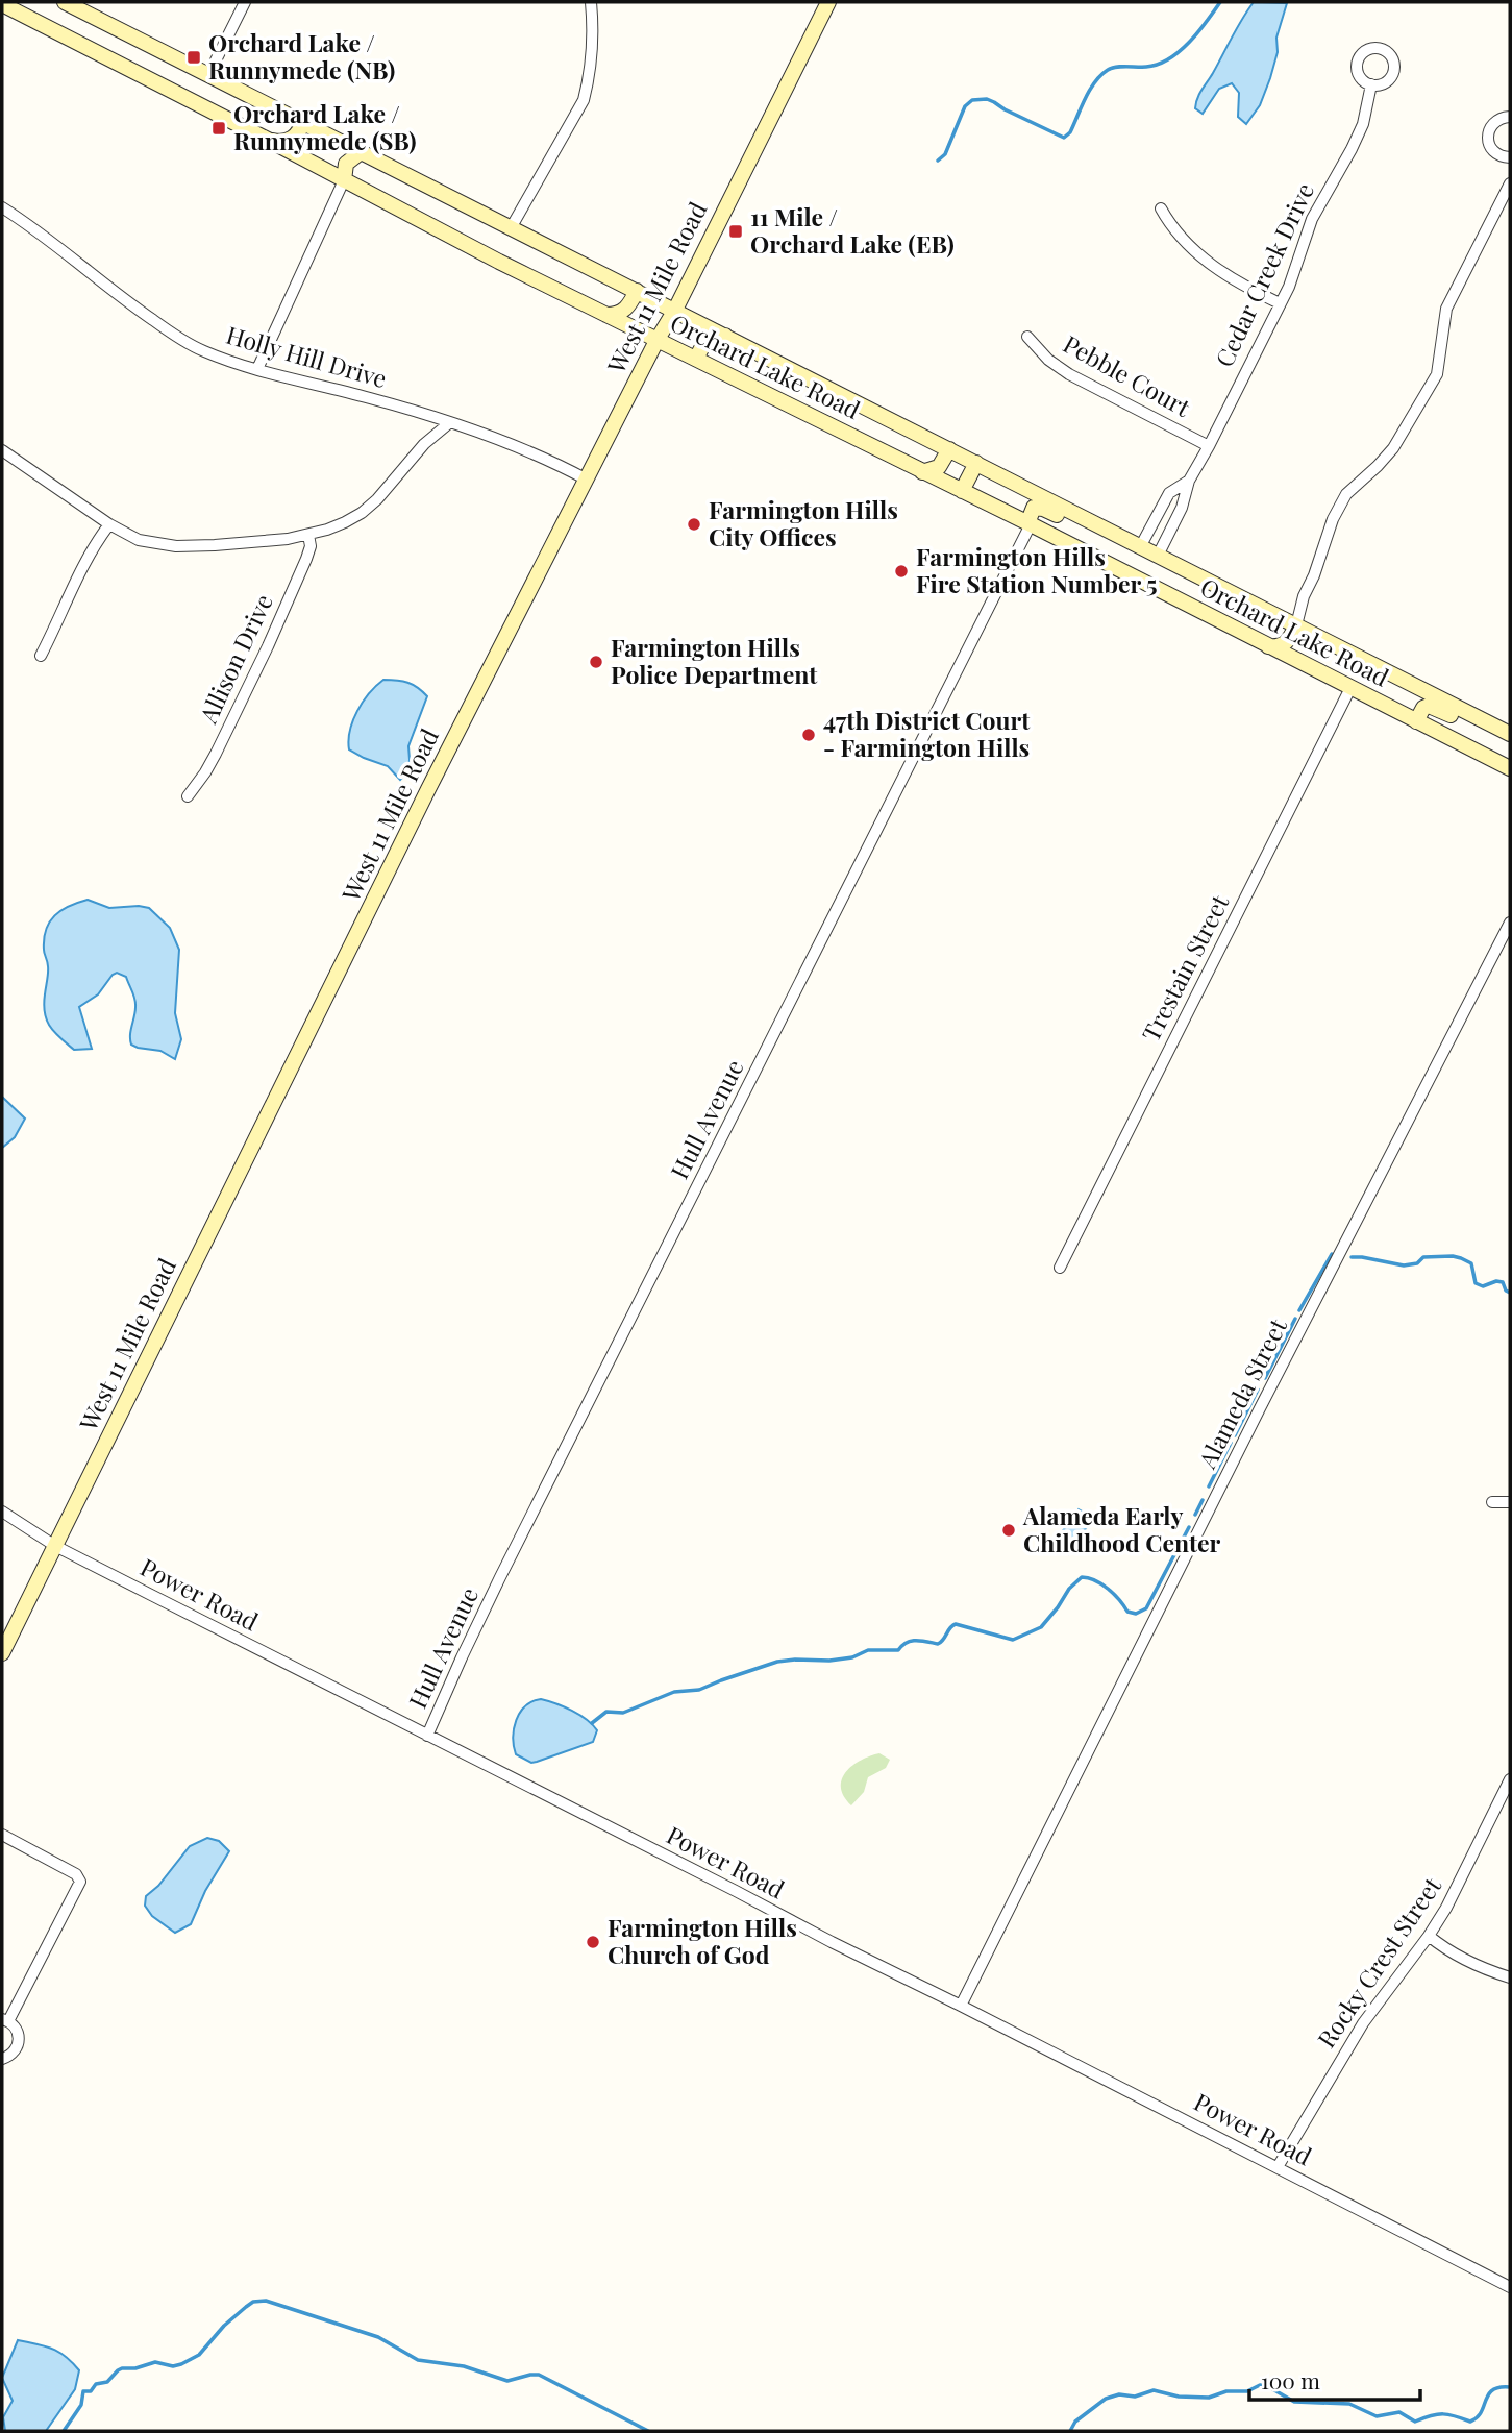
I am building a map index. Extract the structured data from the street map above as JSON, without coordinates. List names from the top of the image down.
{
  "streets": {
    "main road": ["West 11 Mile Road", "Orchard Lake Road"],
    "street": [
      "Cedar Creek Drive",
      "Holly Hill Drive",
      "Pebble Court",
      "Allison Drive",
      "Trestain Street",
      "Hull Avenue",
      "Alameda Street",
      "Power Road",
      "Rocky Crest Street"
    ]
  },
  "crossings": [
    ["Cedar Creek Drive", "Orchard Lake Road"],
    ["Cedar Creek Drive", "Pebble Court"],
    ["West 11 Mile Road", "Holly Hill Drive"],
    ["West 11 Mile Road", "Orchard Lake Road"],
    ["West 11 Mile Road", "Power Road"],
    ["Orchard Lake Road", "Trestain Street"],
    ["Orchard Lake Road", "Hull Avenue"],
    ["Hull Avenue", "Power Road"],
    ["Alameda Street", "Power Road"],
    ["Power Road", "Rocky Crest Street"]
  ],
  "places": {
    "transit": ["Orchard Lake / Runnymede (NB)", "Orchard Lake / Runnymede (SB)", "11 Mile / Orchard Lake (EB)"],
    "other": [
      "Farmington Hills City Offices",
      "Farmington Hills Fire Station Number 5",
      "Farmington Hills Police Department",
      "47th District Court - Farmington Hills",
      "Alameda Early Childhood Center",
      "Farmington Hills Church of God"
    ]
  },
  "scale_bar": "100 m"
}
